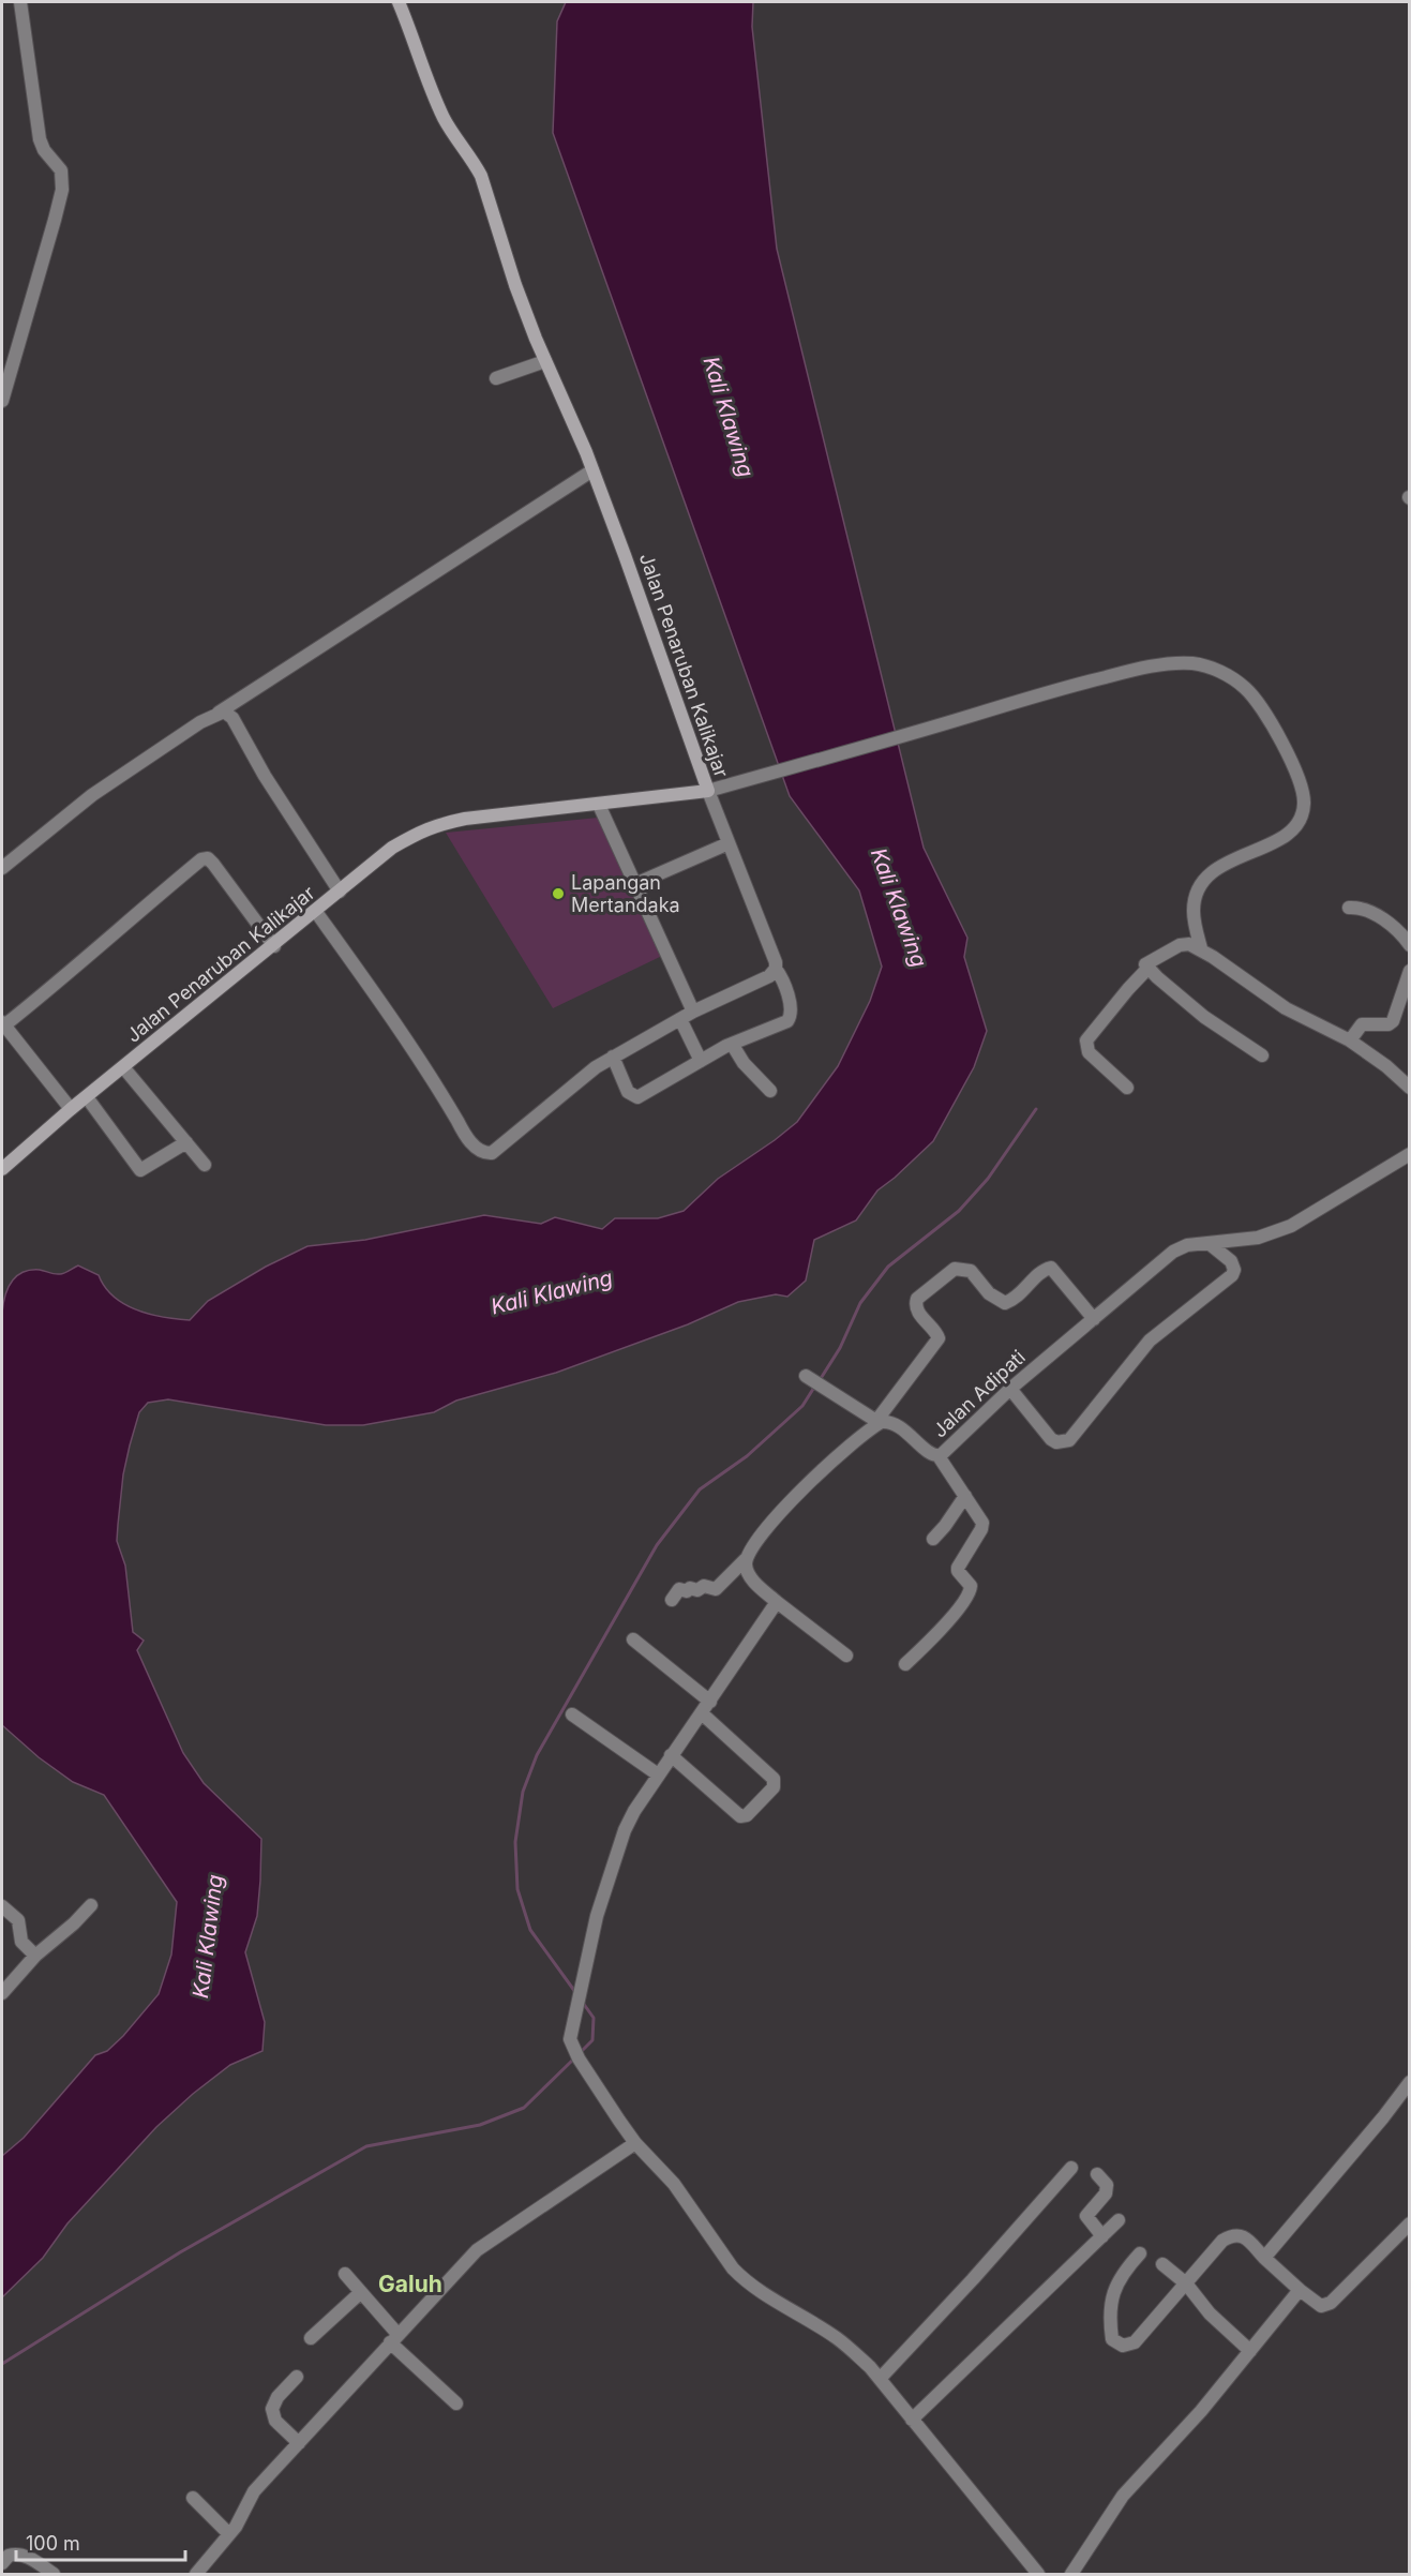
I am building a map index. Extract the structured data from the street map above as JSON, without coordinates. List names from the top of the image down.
{
  "streets": {
    "street": ["Jalan Penaruban Kalikajar", "Jalan Adipati"]
  },
  "districts": ["Galuh"],
  "water": ["Kali Klawing"],
  "places": ["Lapangan Mertandaka"],
  "scale_bar": "100 m"
}
